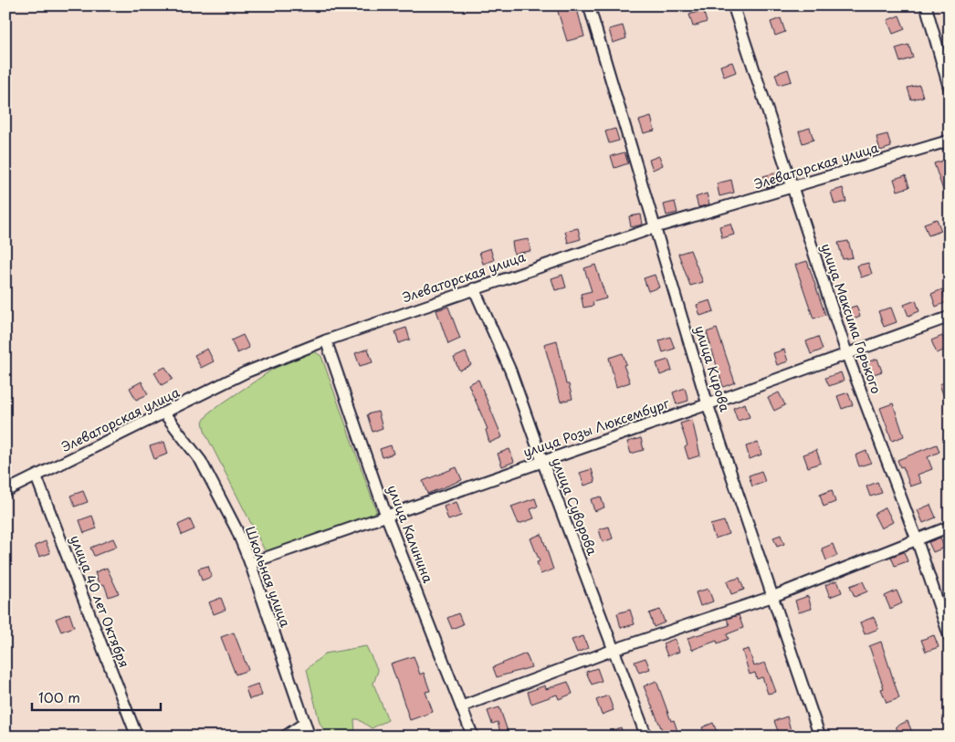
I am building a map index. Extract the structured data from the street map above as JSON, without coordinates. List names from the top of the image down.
{
  "streets": {
    "street": [
      "Элеваторская улица",
      "улица Максима Горького",
      "улица Кирова",
      "улица Розы Люксембург",
      "улица Суворова",
      "улица Калинина",
      "Школьная улица",
      "улица 40 лет Октября"
    ]
  },
  "crossings": [
    ["Элеваторская улица", "улица Максима Горького"],
    ["Элеваторская улица", "улица Кирова"],
    ["Элеваторская улица", "улица Суворова"],
    ["Элеваторская улица", "улица Калинина"],
    ["Элеваторская улица", "Школьная улица"],
    ["Элеваторская улица", "улица 40 лет Октября"],
    ["улица Максима Горького", "улица Розы Люксембург"],
    ["улица Кирова", "улица Розы Люксембург"],
    ["улица Розы Люксембург", "улица Суворова"],
    ["улица Розы Люксембург", "улица Калинина"],
    ["улица Розы Люксембург", "Школьная улица"]
  ],
  "scale_bar": "100 m"
}
